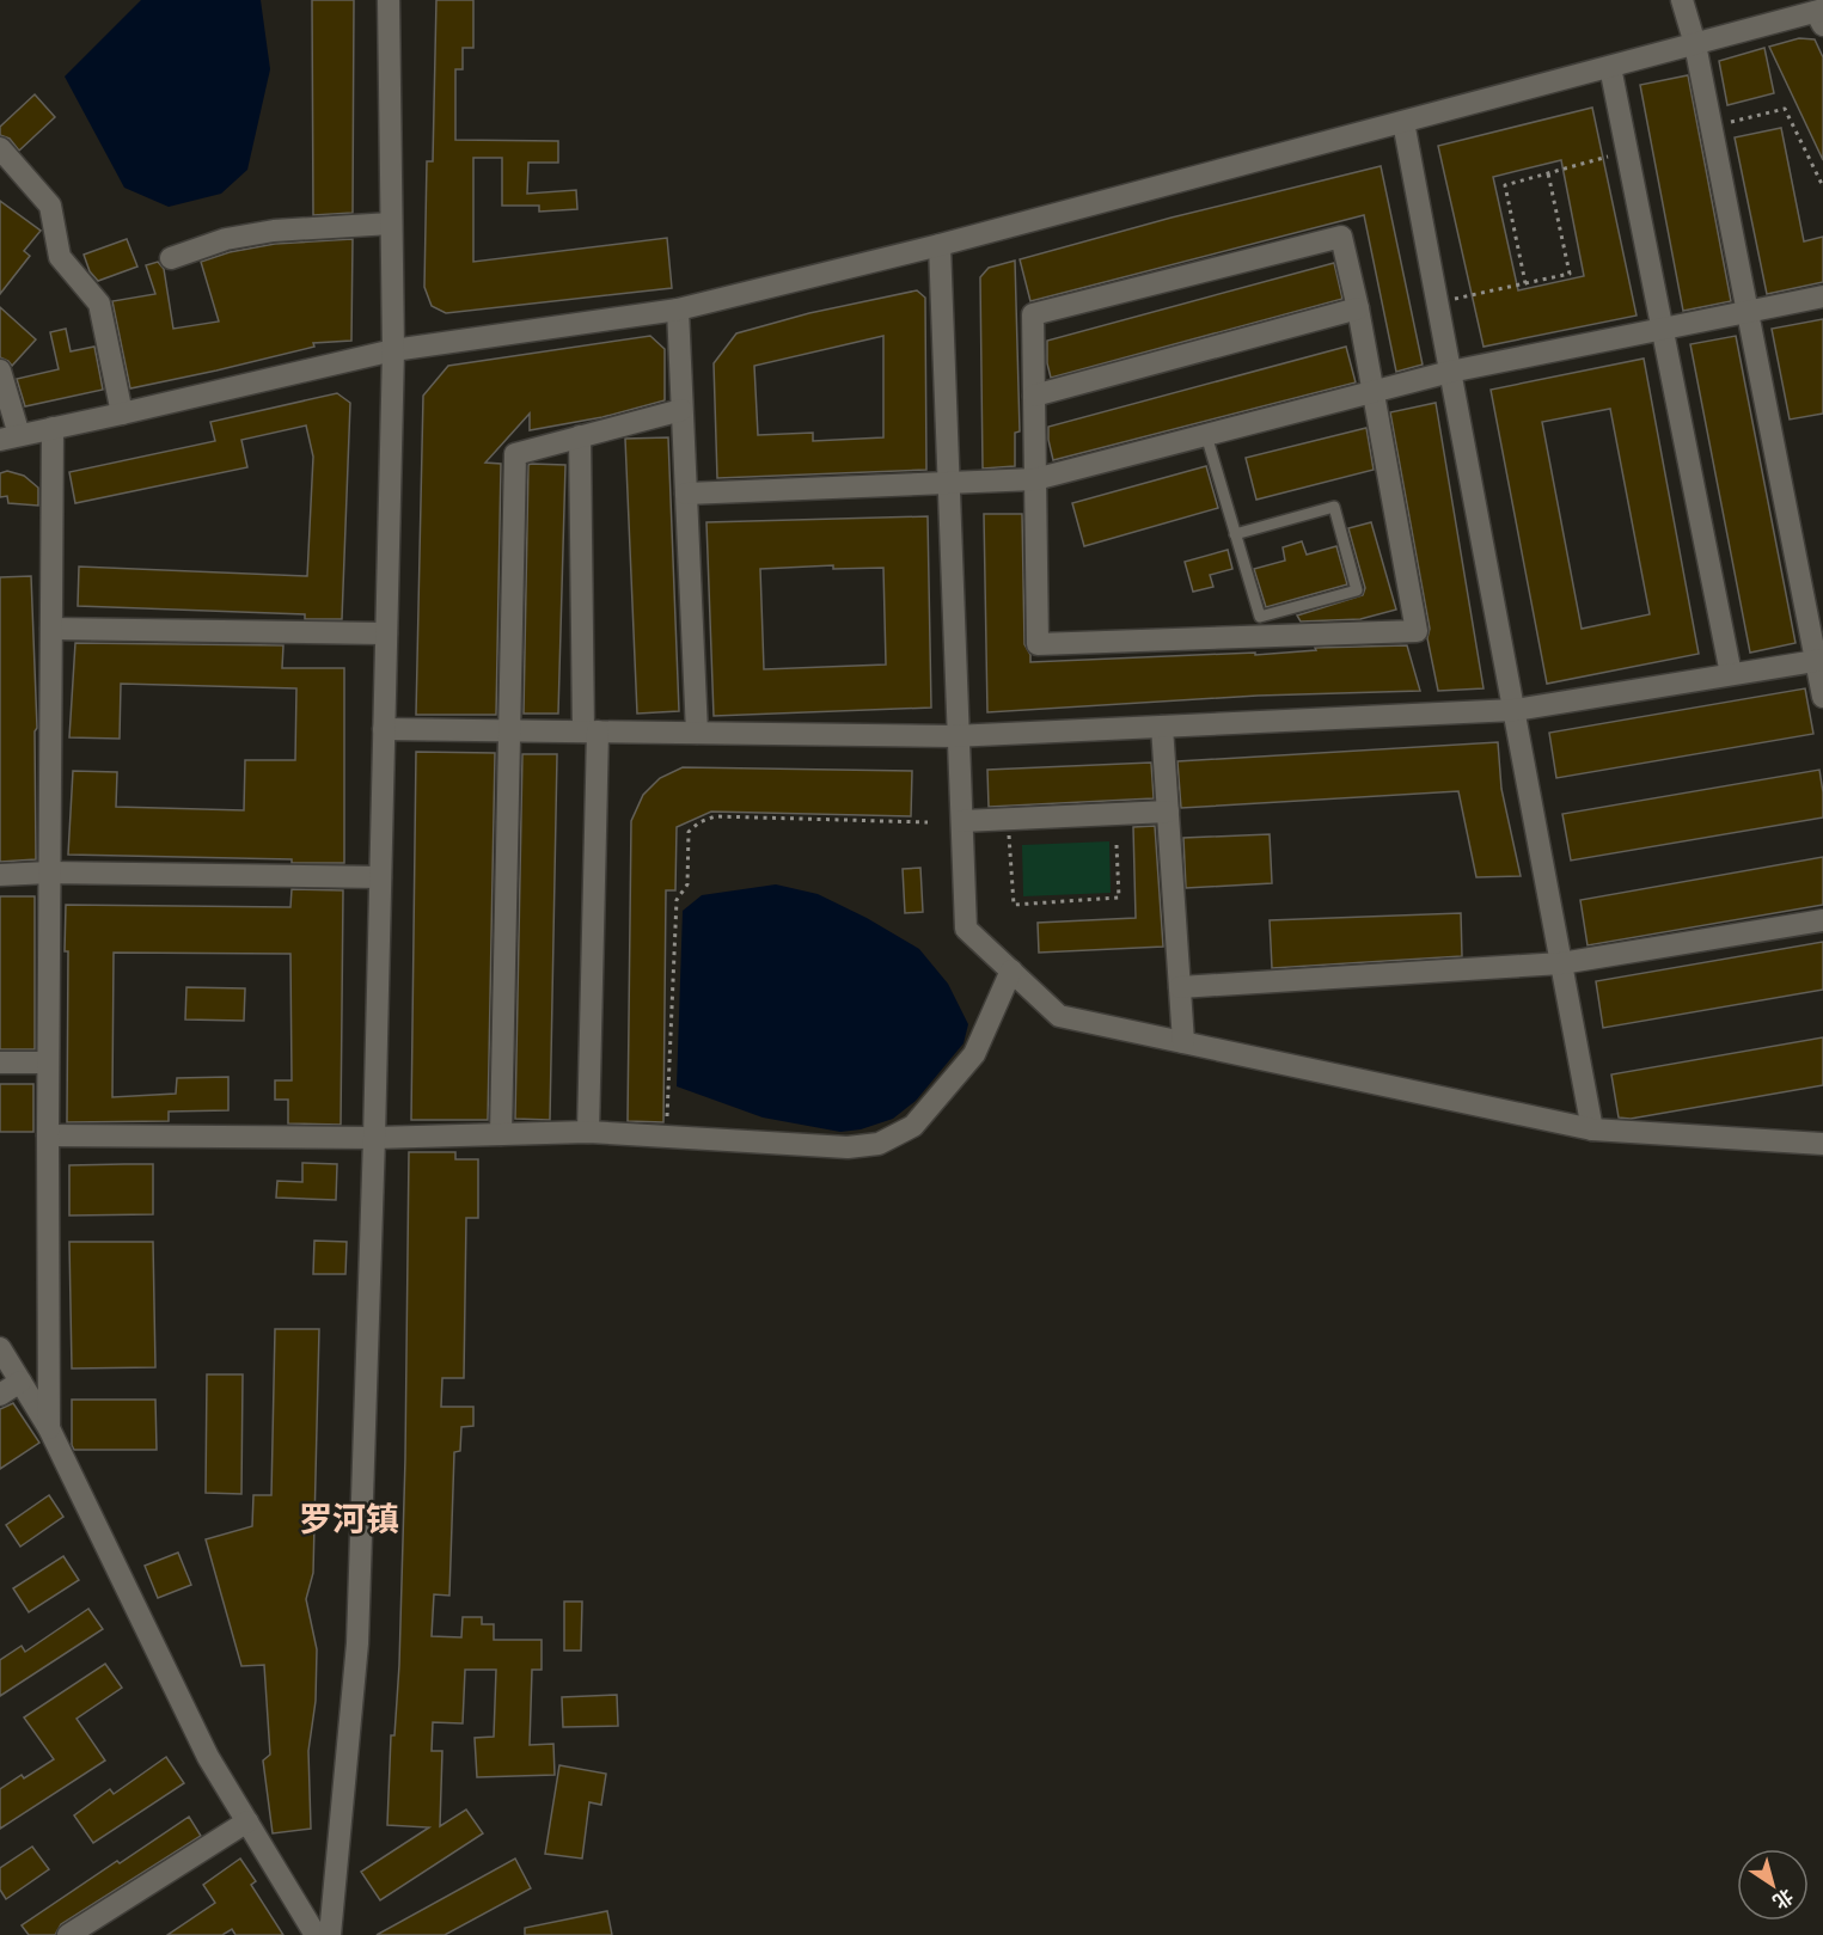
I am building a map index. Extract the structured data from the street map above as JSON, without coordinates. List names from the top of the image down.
{
  "districts": ["罗河镇"],
  "north": "bottom right"
}
